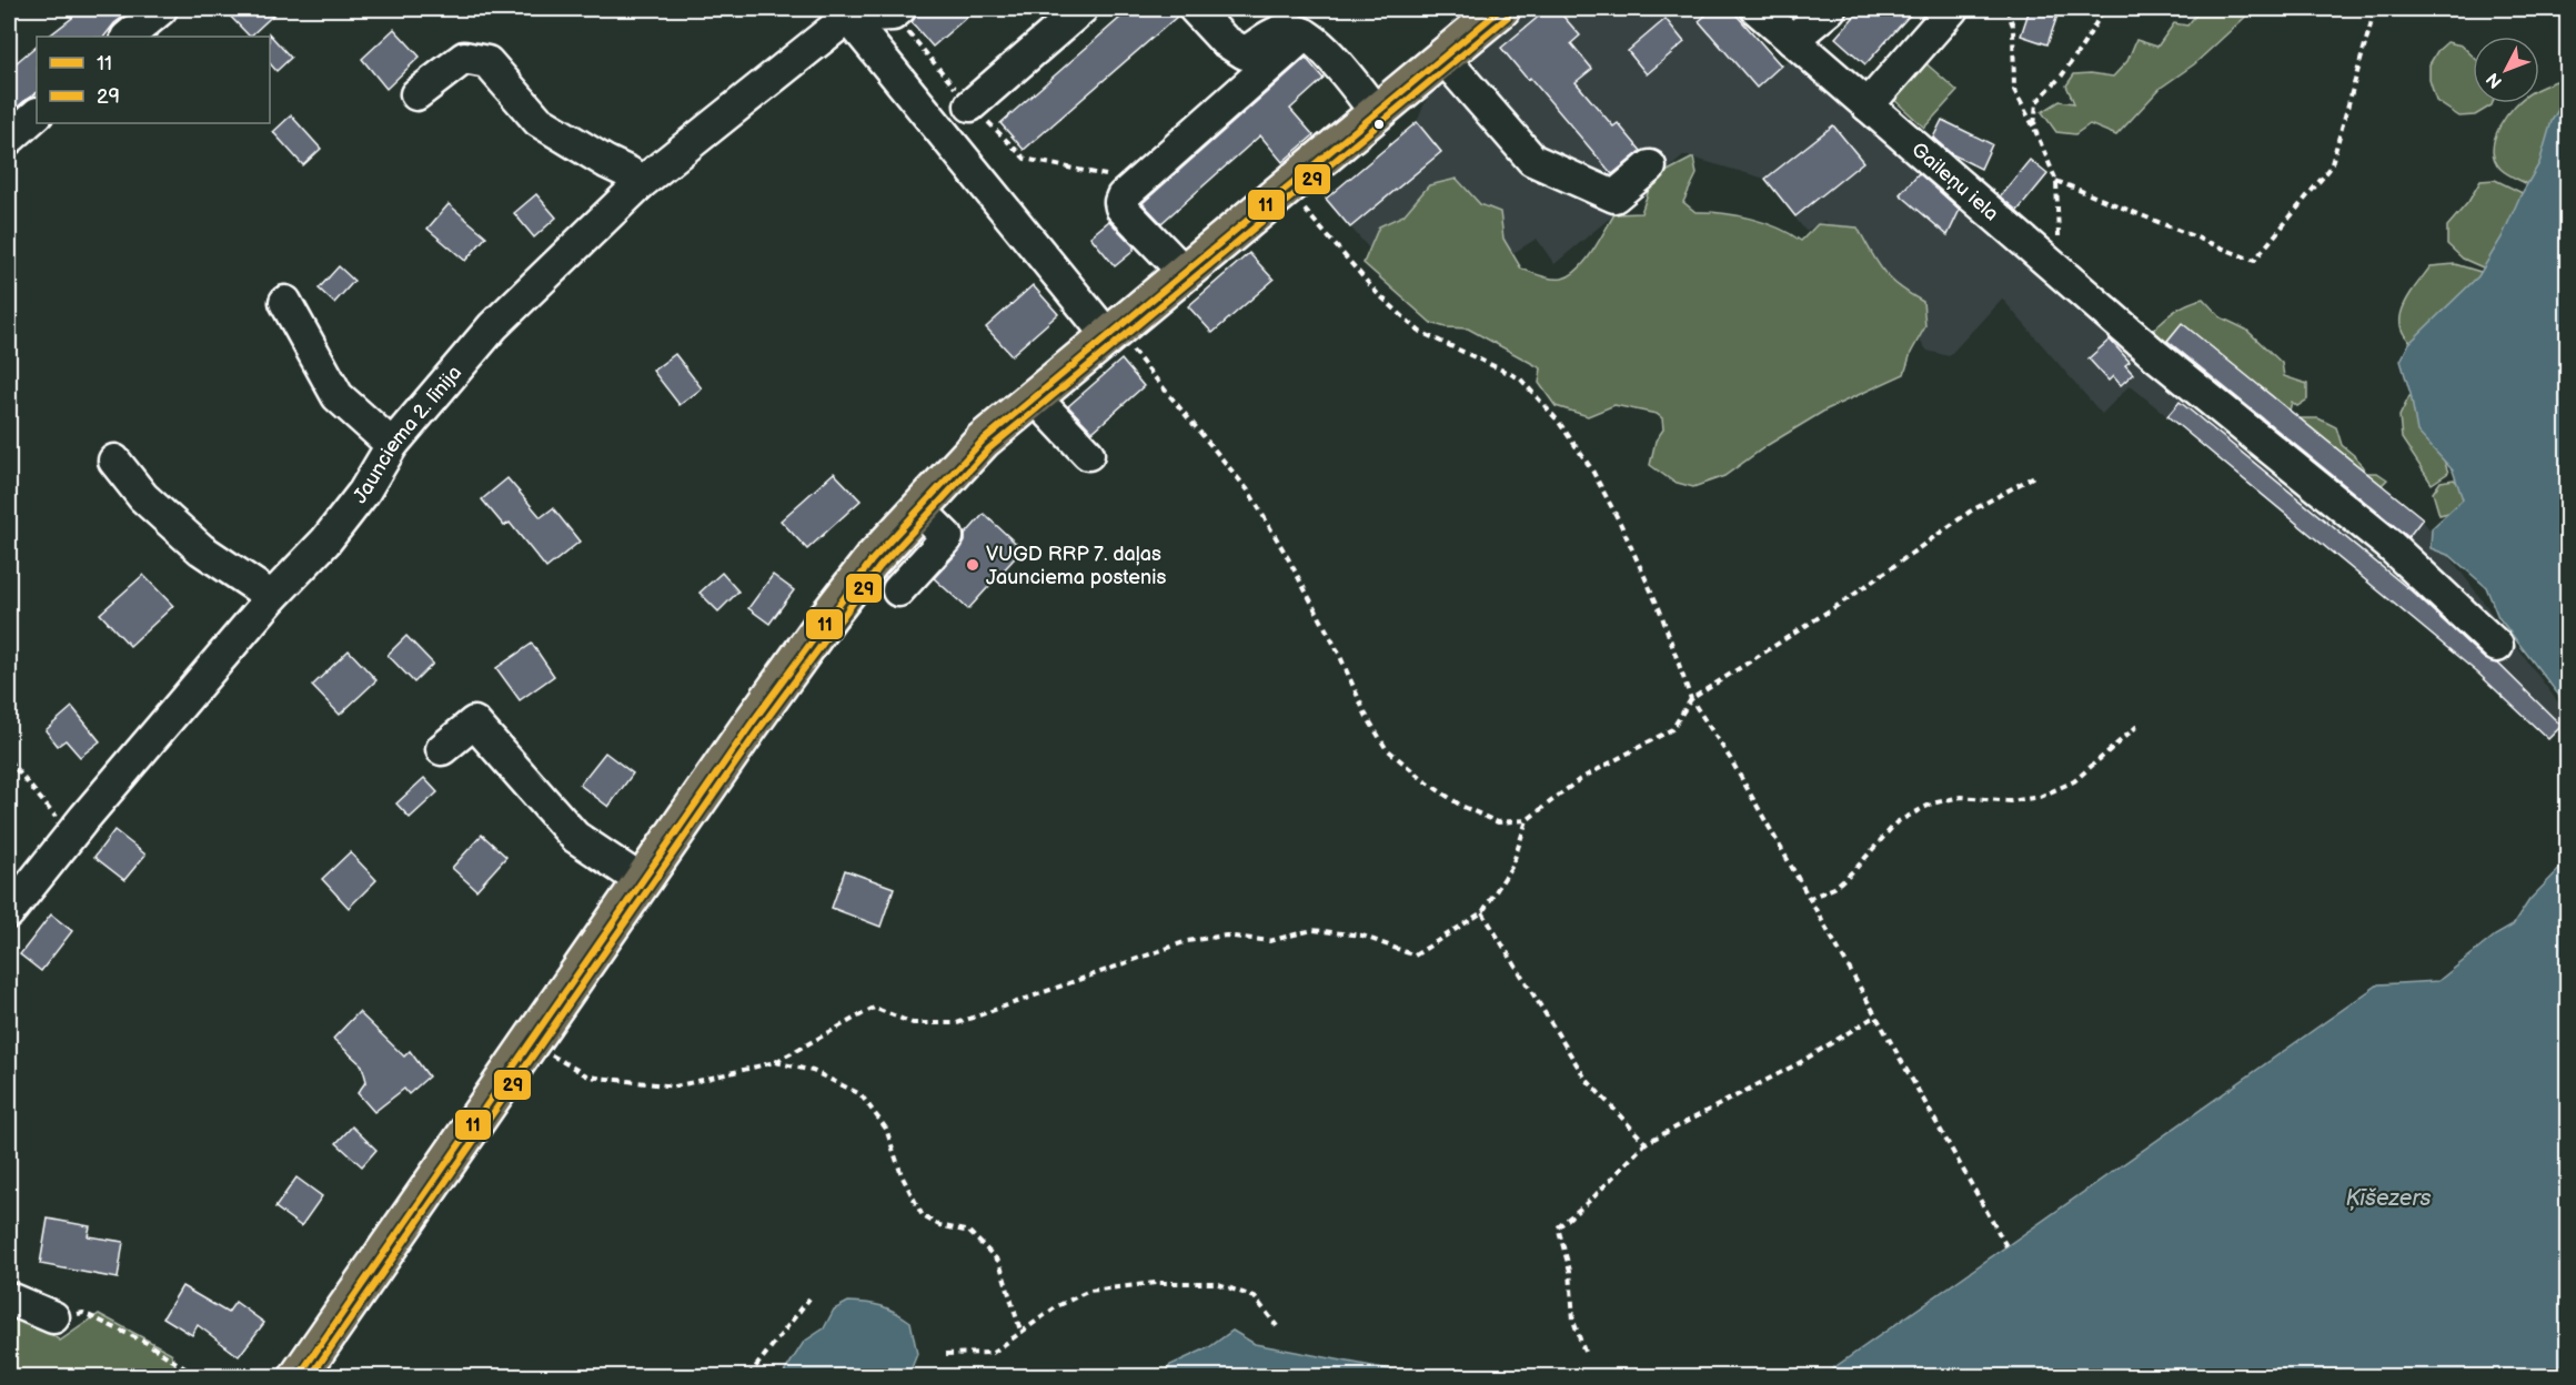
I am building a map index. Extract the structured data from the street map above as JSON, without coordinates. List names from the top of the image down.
{
  "streets": {
    "street": ["Gaileņu iela", "Jaunciema 2. līnija"]
  },
  "water": ["Ķīšezers"],
  "places": ["VUGD RRP 7. daļas Jaunciema postenis"],
  "lines": ["transit line 11", "transit line 29"],
  "legend": ["11", "29"],
  "north": "bottom left"
}
